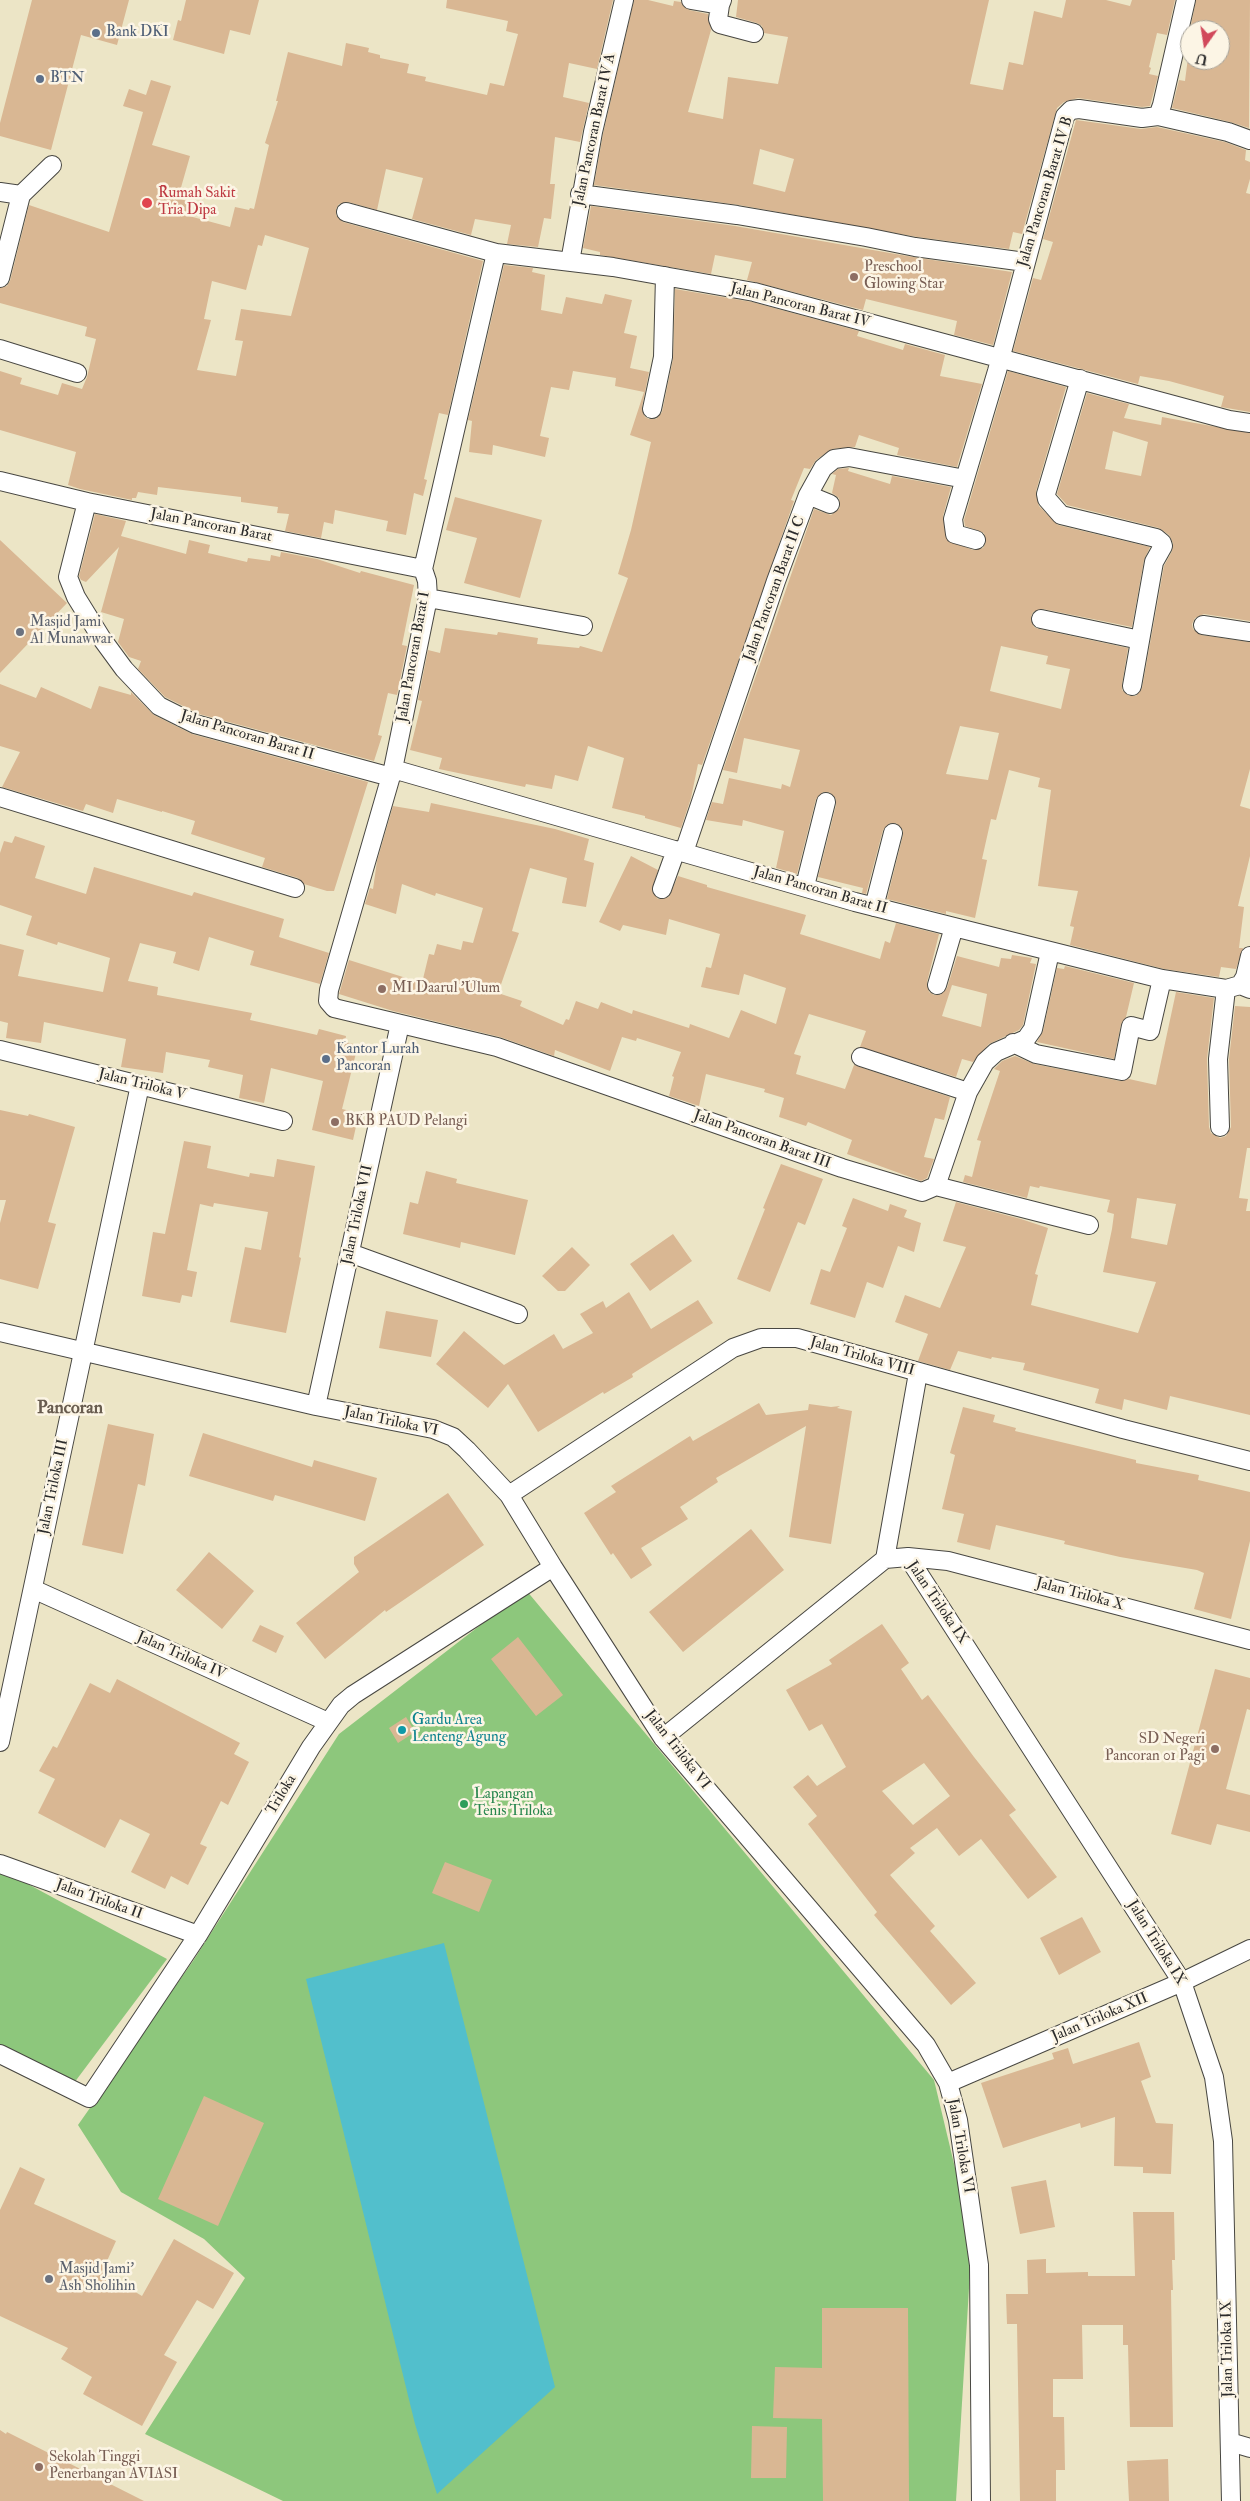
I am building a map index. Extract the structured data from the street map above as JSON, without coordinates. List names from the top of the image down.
{
  "streets": {
    "street": [
      "Jalan Pancoran Barat IV A",
      "Jalan Pancoran Barat IV B",
      "Jalan Pancoran Barat IV",
      "Jalan Pancoran Barat",
      "Jalan Pancoran Barat II C",
      "Jalan Pancoran Barat I",
      "Jalan Pancoran Barat II",
      "Jalan Triloka V",
      "Jalan Pancoran Barat III",
      "Jalan Triloka VII",
      "Jalan Triloka VIII",
      "Jalan Triloka VI",
      "Jalan Triloka III",
      "Jalan Triloka X",
      "Jalan Triloka IX",
      "Jalan Triloka IV",
      "Triloka",
      "Jalan Triloka II",
      "Jalan Triloka XII"
    ]
  },
  "crossings": [
    ["Jalan Pancoran Barat IV A", "Jalan Pancoran Barat IV"],
    ["Jalan Pancoran Barat IV B", "Jalan Pancoran Barat IV"],
    ["Jalan Pancoran Barat IV B", "Jalan Pancoran Barat II C"],
    ["Jalan Pancoran Barat IV", "Jalan Pancoran Barat I"],
    ["Jalan Pancoran Barat", "Jalan Pancoran Barat I"],
    ["Jalan Pancoran Barat", "Jalan Pancoran Barat II"],
    ["Jalan Pancoran Barat II C", "Jalan Pancoran Barat II"],
    ["Jalan Pancoran Barat I", "Jalan Pancoran Barat II"],
    ["Jalan Pancoran Barat I", "Jalan Pancoran Barat III"],
    ["Jalan Triloka V", "Jalan Triloka III"],
    ["Jalan Pancoran Barat III", "Jalan Triloka VII"],
    ["Jalan Triloka VII", "Jalan Triloka VI"],
    ["Jalan Triloka VIII", "Jalan Triloka VI"],
    ["Jalan Triloka VIII", "Jalan Triloka IX"],
    ["Jalan Triloka VI", "Jalan Triloka III"],
    ["Jalan Triloka VI", "Jalan Triloka IX"],
    ["Jalan Triloka VI", "Triloka"],
    ["Jalan Triloka VI", "Jalan Triloka XII"],
    ["Jalan Triloka III", "Jalan Triloka IV"],
    ["Jalan Triloka X", "Jalan Triloka IX"],
    ["Jalan Triloka IX", "Jalan Triloka XII"],
    ["Jalan Triloka IV", "Triloka"],
    ["Triloka", "Jalan Triloka II"]
  ],
  "districts": ["Pancoran"],
  "places": [
    "Bank DKI",
    "BTN",
    "Rumah Sakit Tria Dipa",
    "Preschool Glowing Star",
    "Masjid Jami Al Munawwar",
    "MI Daarul 'Ulum",
    "Kantor Lurah Pancoran",
    "BKB PAUD Pelangi",
    "Gardu Area Lenteng Agung",
    "SD Negeri Pancoran 01 Pagi",
    "Lapangan Tenis Triloka",
    "Masjid Jami' Ash Sholihin",
    "Sekolah Tinggi Penerbangan AVIASI"
  ],
  "north": "bottom"
}
